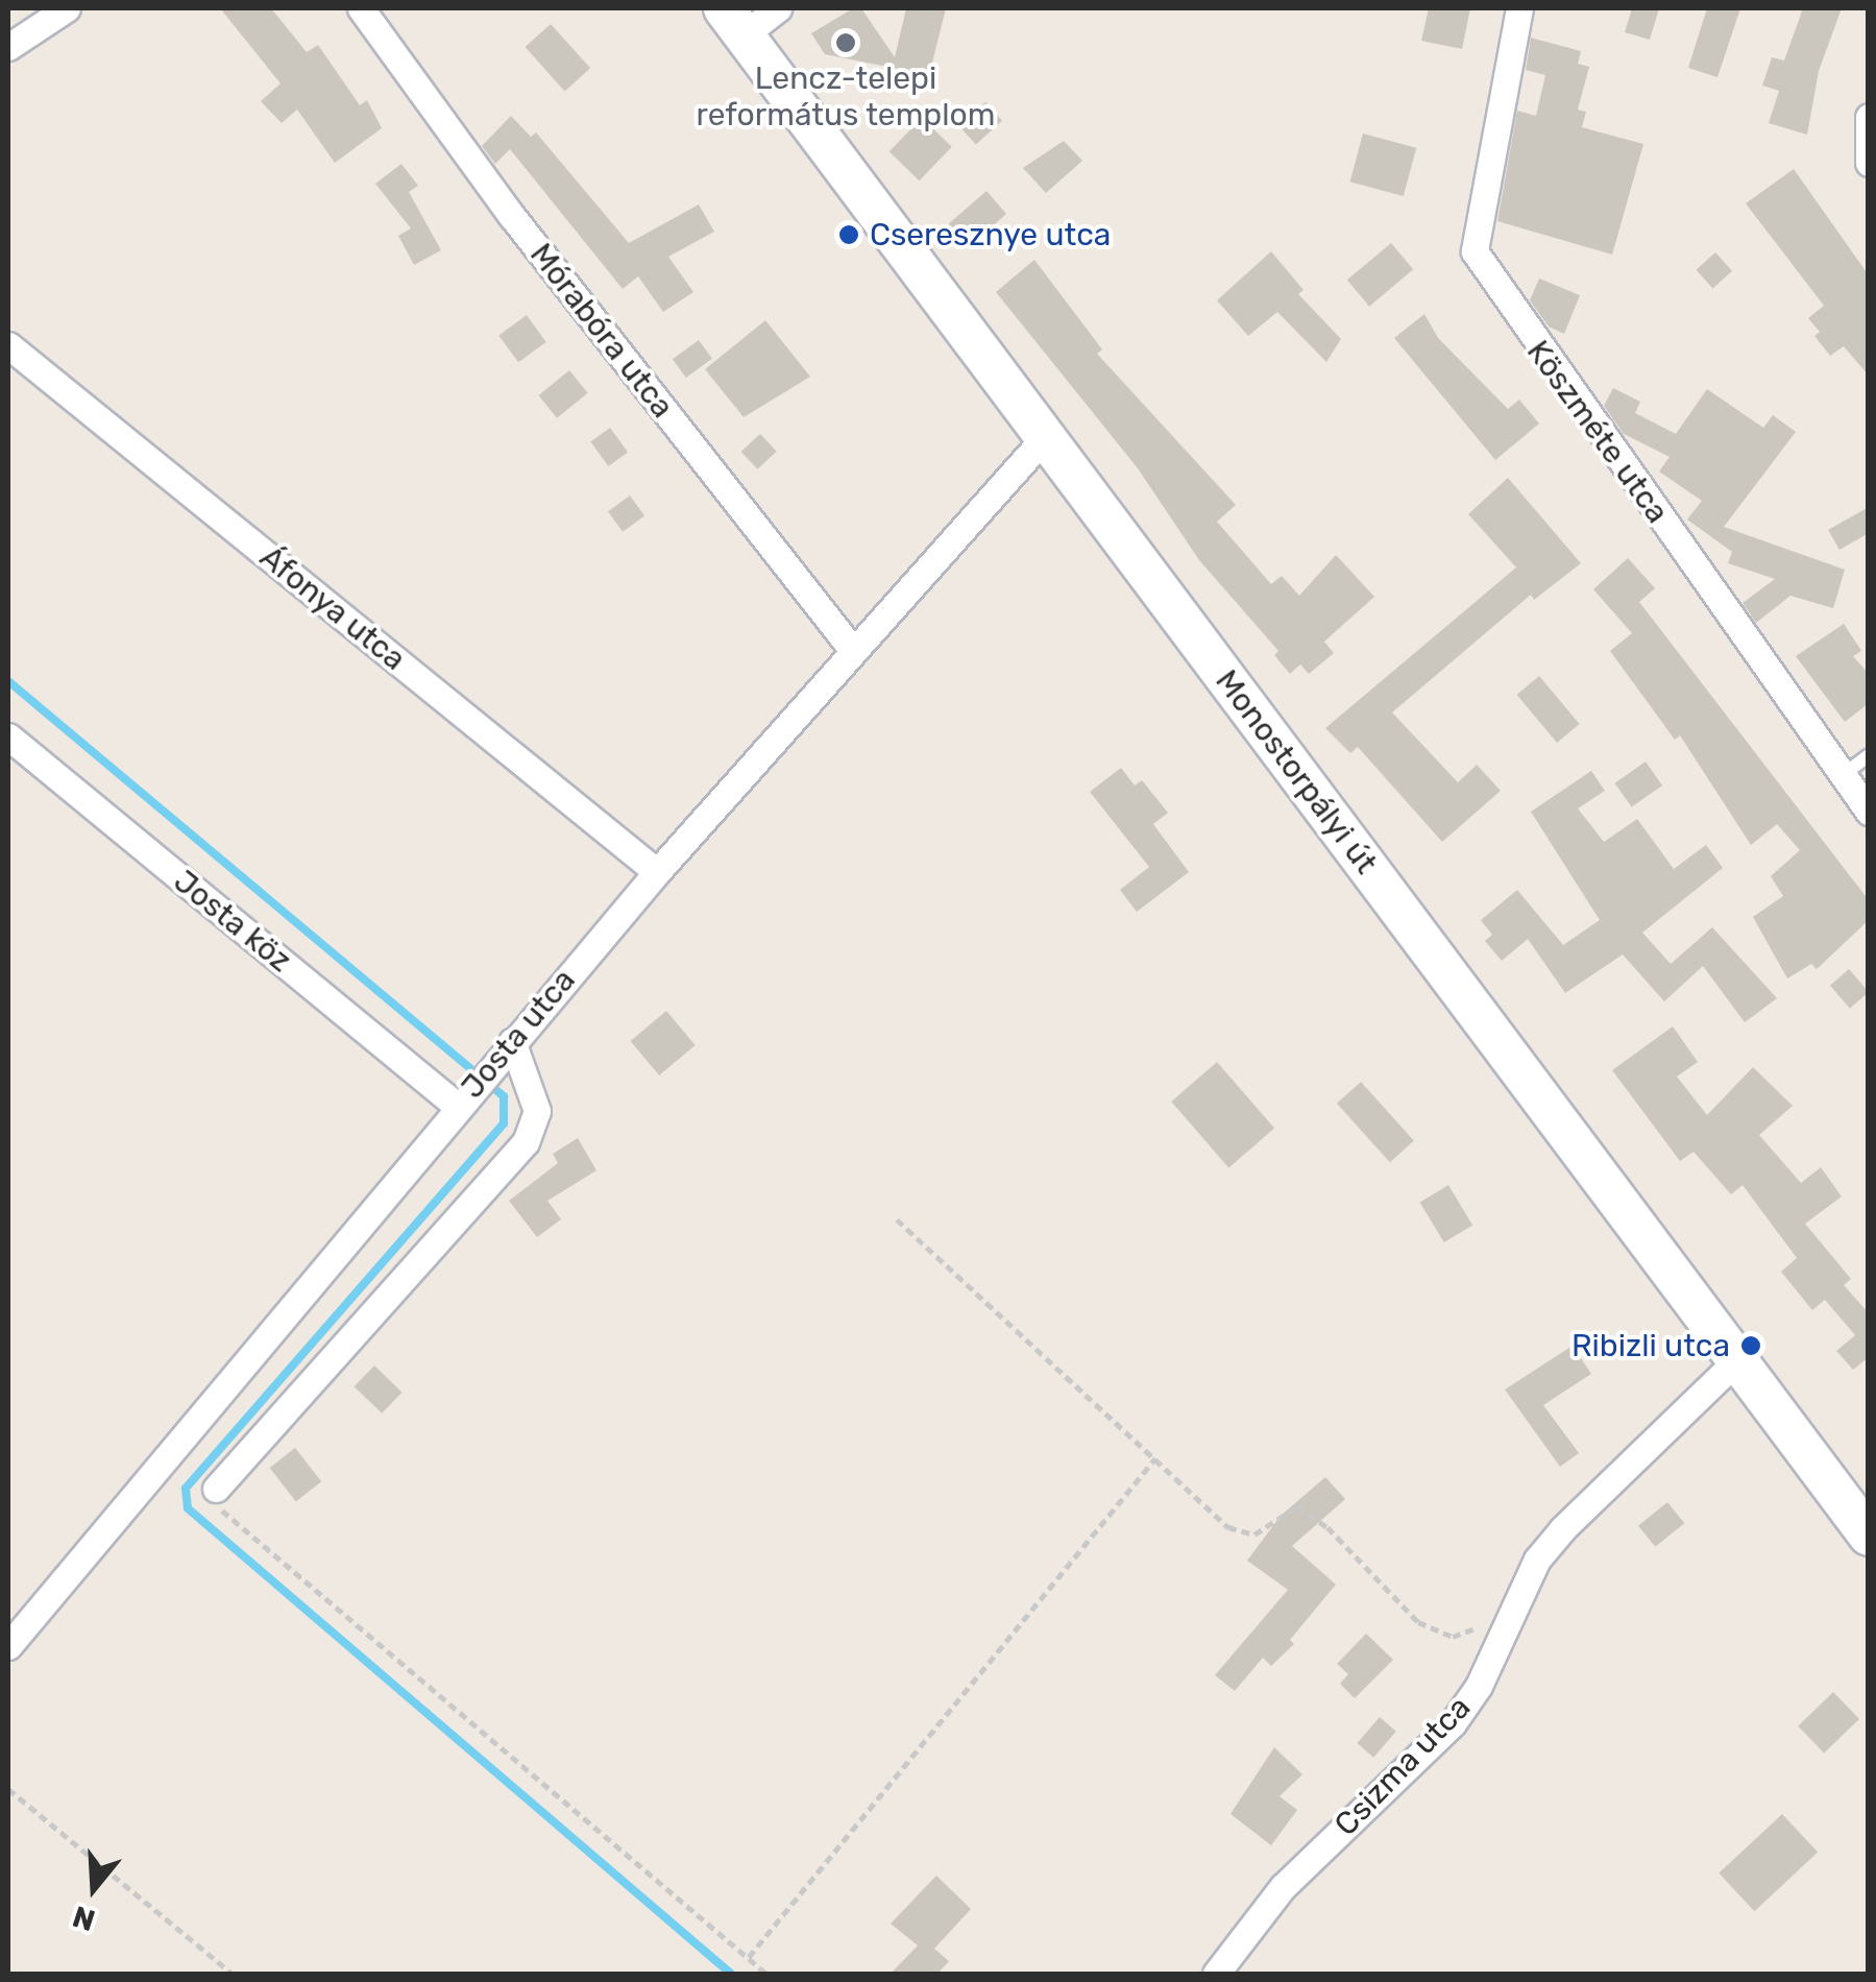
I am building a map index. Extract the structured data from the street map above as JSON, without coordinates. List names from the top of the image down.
{
  "streets": {
    "street": [
      "Mórabóra utca",
      "Köszméte utca",
      "Áfonya utca",
      "Monostorpályi út",
      "Josta köz",
      "Josta utca",
      "Csizma utca"
    ]
  },
  "crossings": [
    ["Mórabóra utca", "Josta utca"],
    ["Áfonya utca", "Josta utca"],
    ["Monostorpályi út", "Josta utca"],
    ["Monostorpályi út", "Csizma utca"],
    ["Josta köz", "Josta utca"]
  ],
  "places": ["Lencz-telepi református templom", "Cseresznye utca", "Ribizli utca"],
  "north": "bottom"
}
